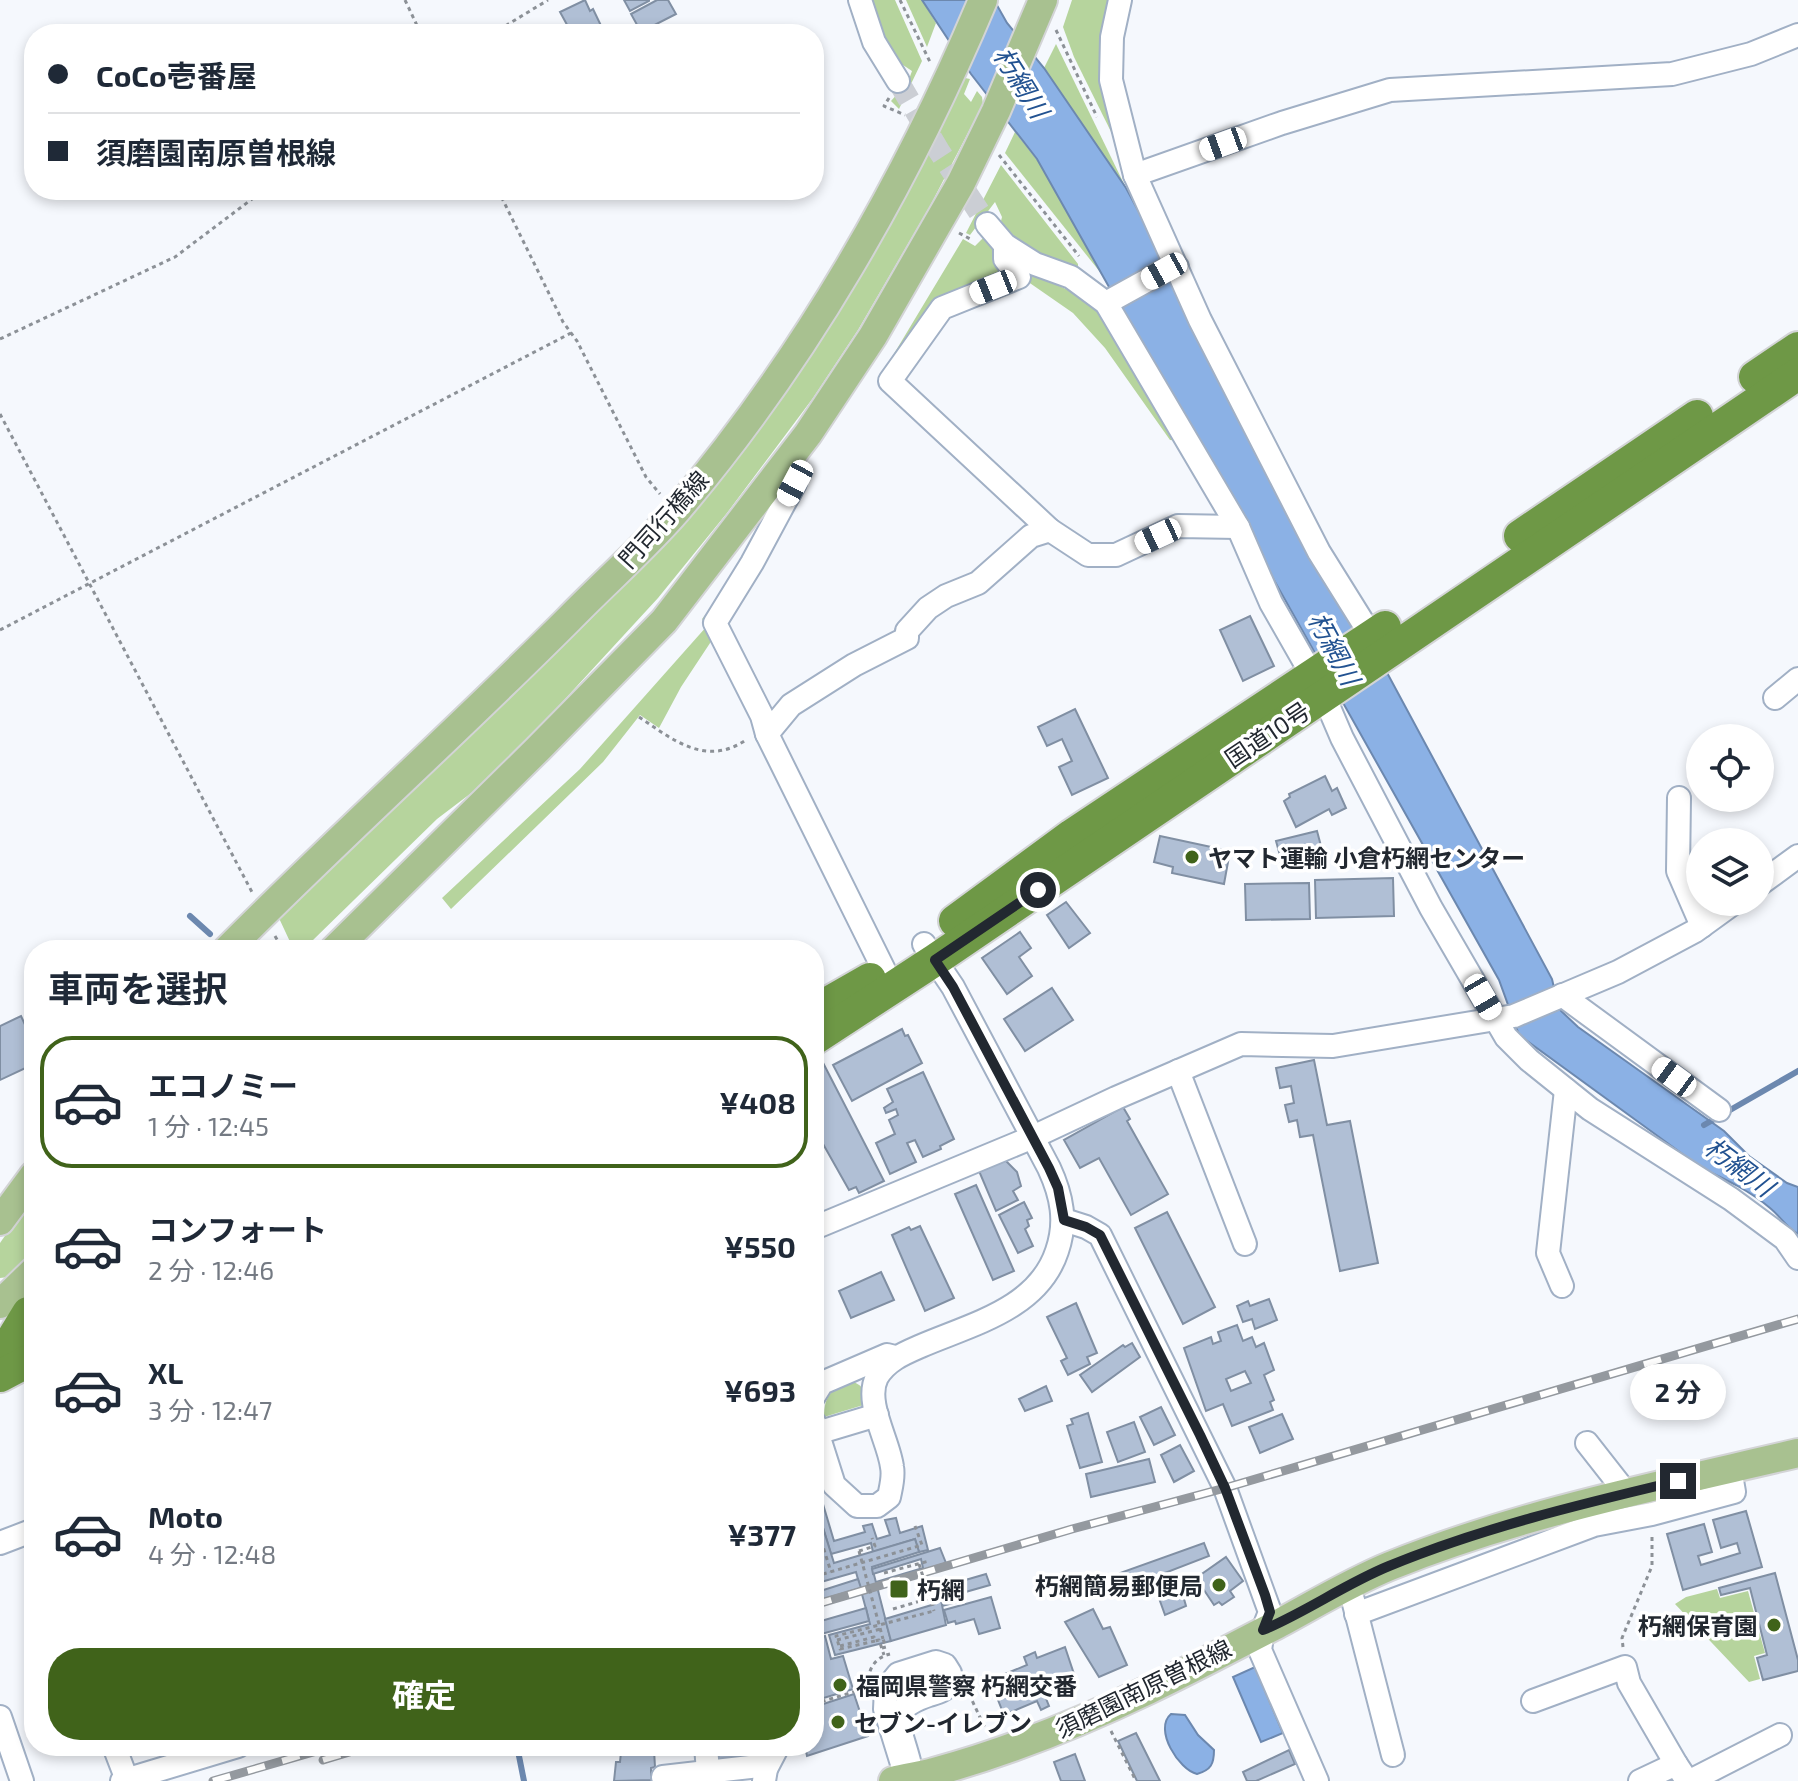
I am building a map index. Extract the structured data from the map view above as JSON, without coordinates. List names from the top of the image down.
{
  "streets": {
    "highway": ["国道10号"],
    "main road": ["門司行橋線", "須磨園南原曽根線"]
  },
  "water": ["朽網川"],
  "places": {
    "other": [
      "ヤマト運輸 小倉朽網センター",
      "朽網簡易郵便局",
      "朽網保育園",
      "福岡県警察 朽網交番",
      "セブン-イレブン"
    ],
    "transit": ["朽網"]
  },
  "page": {
    "banner": ["CoCo壱番屋", "須磨園南原曽根線"],
    "heading": "車両を選択",
    "list": [
      {
        "name": "エコノミー",
        "note": "1 分 · 12:45",
        "value": "¥408"
      },
      {
        "name": "コンフォート",
        "note": "2 分 · 12:46",
        "value": "¥550"
      },
      {
        "name": "XL",
        "note": "3 分 · 12:47",
        "value": "¥693"
      },
      {
        "name": "Moto",
        "note": "4 分 · 12:48",
        "value": "¥377"
      }
    ],
    "bubble": "2 分",
    "buttons": "確定"
  }
}
